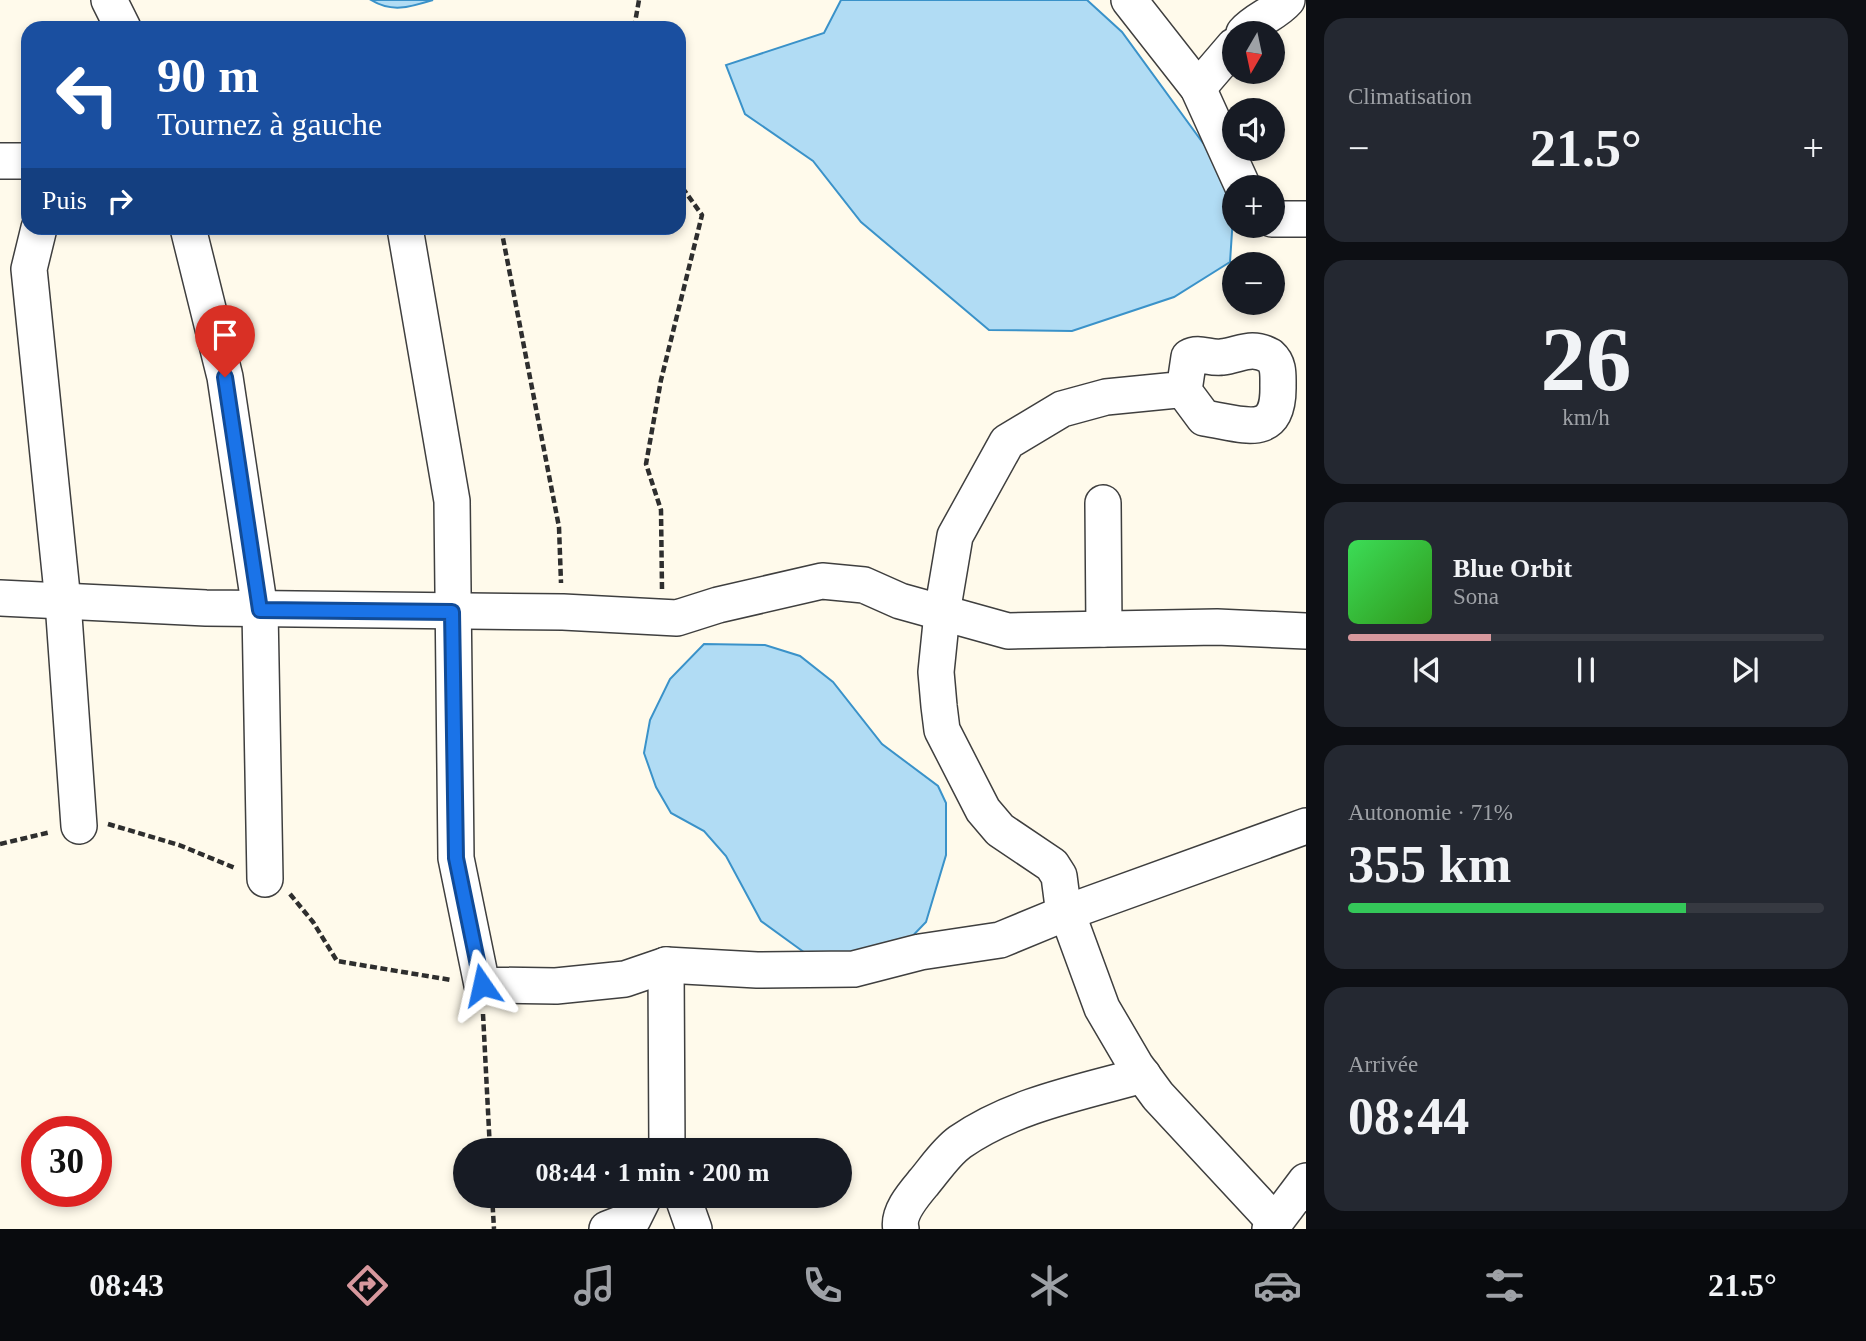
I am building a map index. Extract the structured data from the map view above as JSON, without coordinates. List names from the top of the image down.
{
  "north": "bottom",
  "page": {
    "tile": [
      "Climatisation",
      ["26", "km/h"],
      ["Autonomie · 71%", "355 km"],
      ["Arrivée", "08:44"]
    ],
    "map_buttons": ["+", "−"],
    "turn": ["90 m", "Tournez à gauche"],
    "heat": ["−", "21.5°", "+"],
    "then": "Puis",
    "song": ["Blue Orbit", "Sona"],
    "limit": "30",
    "trip": "08:44 · 1 min · 200 m",
    "tabs": ["08:43", "21.5°"]
  }
}
